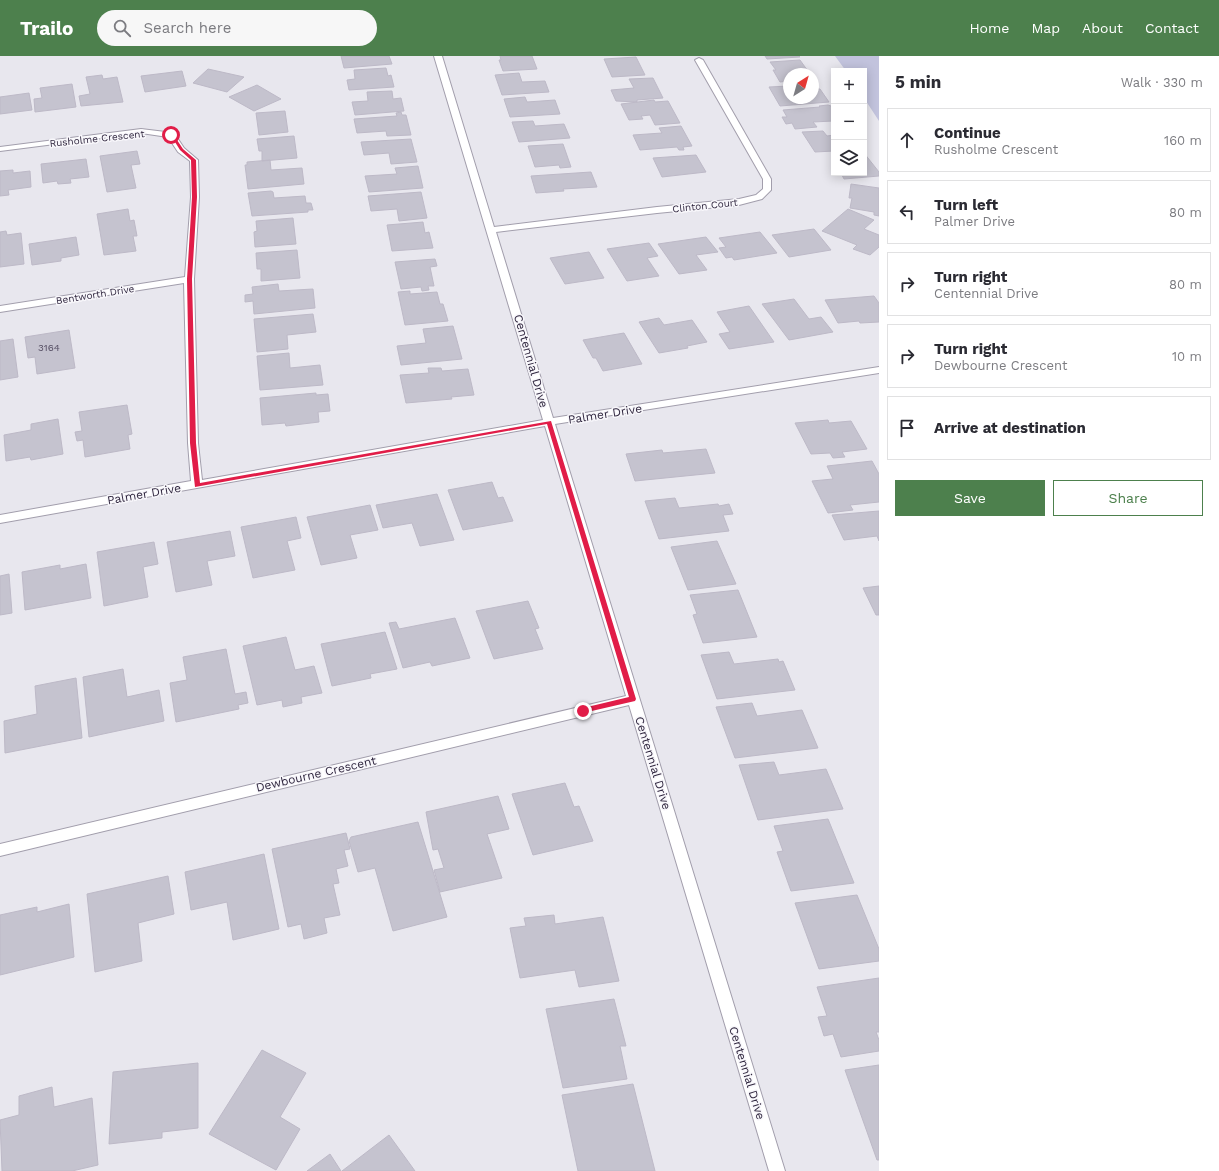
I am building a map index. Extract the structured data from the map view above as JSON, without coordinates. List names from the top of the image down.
{
  "streets": {
    "street": [
      "Rusholme Crescent",
      "Clinton Court",
      "Bentworth Drive",
      "Centennial Drive",
      "Palmer Drive",
      "Dewbourne Crescent"
    ]
  },
  "crossings": [
    ["Rusholme Crescent", "Bentworth Drive"],
    ["Rusholme Crescent", "Palmer Drive"],
    ["Clinton Court", "Centennial Drive"],
    ["Centennial Drive", "Palmer Drive"],
    ["Centennial Drive", "Dewbourne Crescent"]
  ],
  "house_numbers": ["3164"],
  "north": "top right",
  "page": {
    "header": "Trailo",
    "search": "Search here",
    "nav": [
      "Home",
      "Map",
      "About",
      "Contact"
    ],
    "heading": ["5 min", "Walk · 330 m"],
    "map_buttons": ["+", "−"],
    "list": [
      ["Continue", "Rusholme Crescent", "160 m"],
      ["Turn left", "Palmer Drive", "80 m"],
      ["Turn right", "Centennial Drive", "80 m"],
      ["Turn right", "Dewbourne Crescent", "10 m"],
      "Arrive at destination"
    ],
    "buttons": ["Save", "Share"]
  }
}
